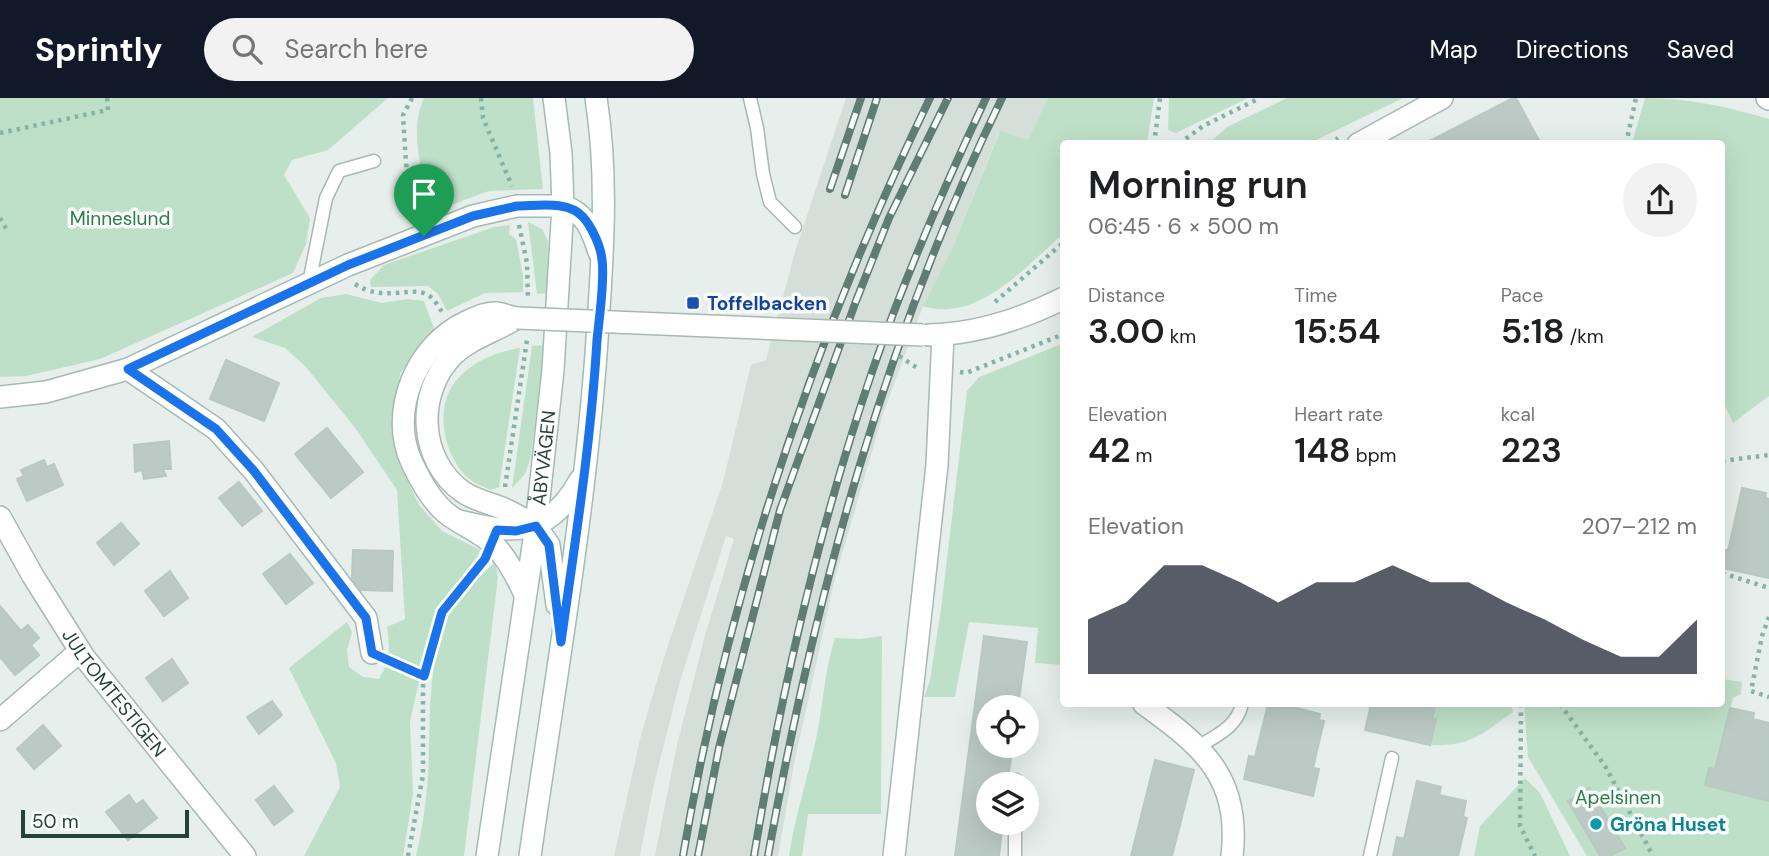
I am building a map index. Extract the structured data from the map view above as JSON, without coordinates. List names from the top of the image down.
{
  "streets": {
    "street": ["ÅBYVÄGEN", "JULTOMTESTIGEN"]
  },
  "parks": ["Minneslund", "Apelsinen"],
  "places": {
    "transit": ["Toffelbacken"],
    "other": ["Gröna Huset"]
  },
  "scale_bar": "50 m",
  "page": {
    "header": "Sprintly",
    "search": "Search here",
    "nav": ["Map", "Directions", "Saved"],
    "heading": ["Morning run", "06:45 · 6 × 500 m"],
    "stats": [
      ["Distance", "3.00 km"],
      ["Time", "15:54"],
      ["Pace", "5:18 /km"],
      ["Elevation", "42 m"],
      ["Heart rate", "148 bpm"],
      ["kcal", "223"]
    ],
    "chart": ["Elevation", "207–212 m"],
    "scale": "50 m"
  }
}
